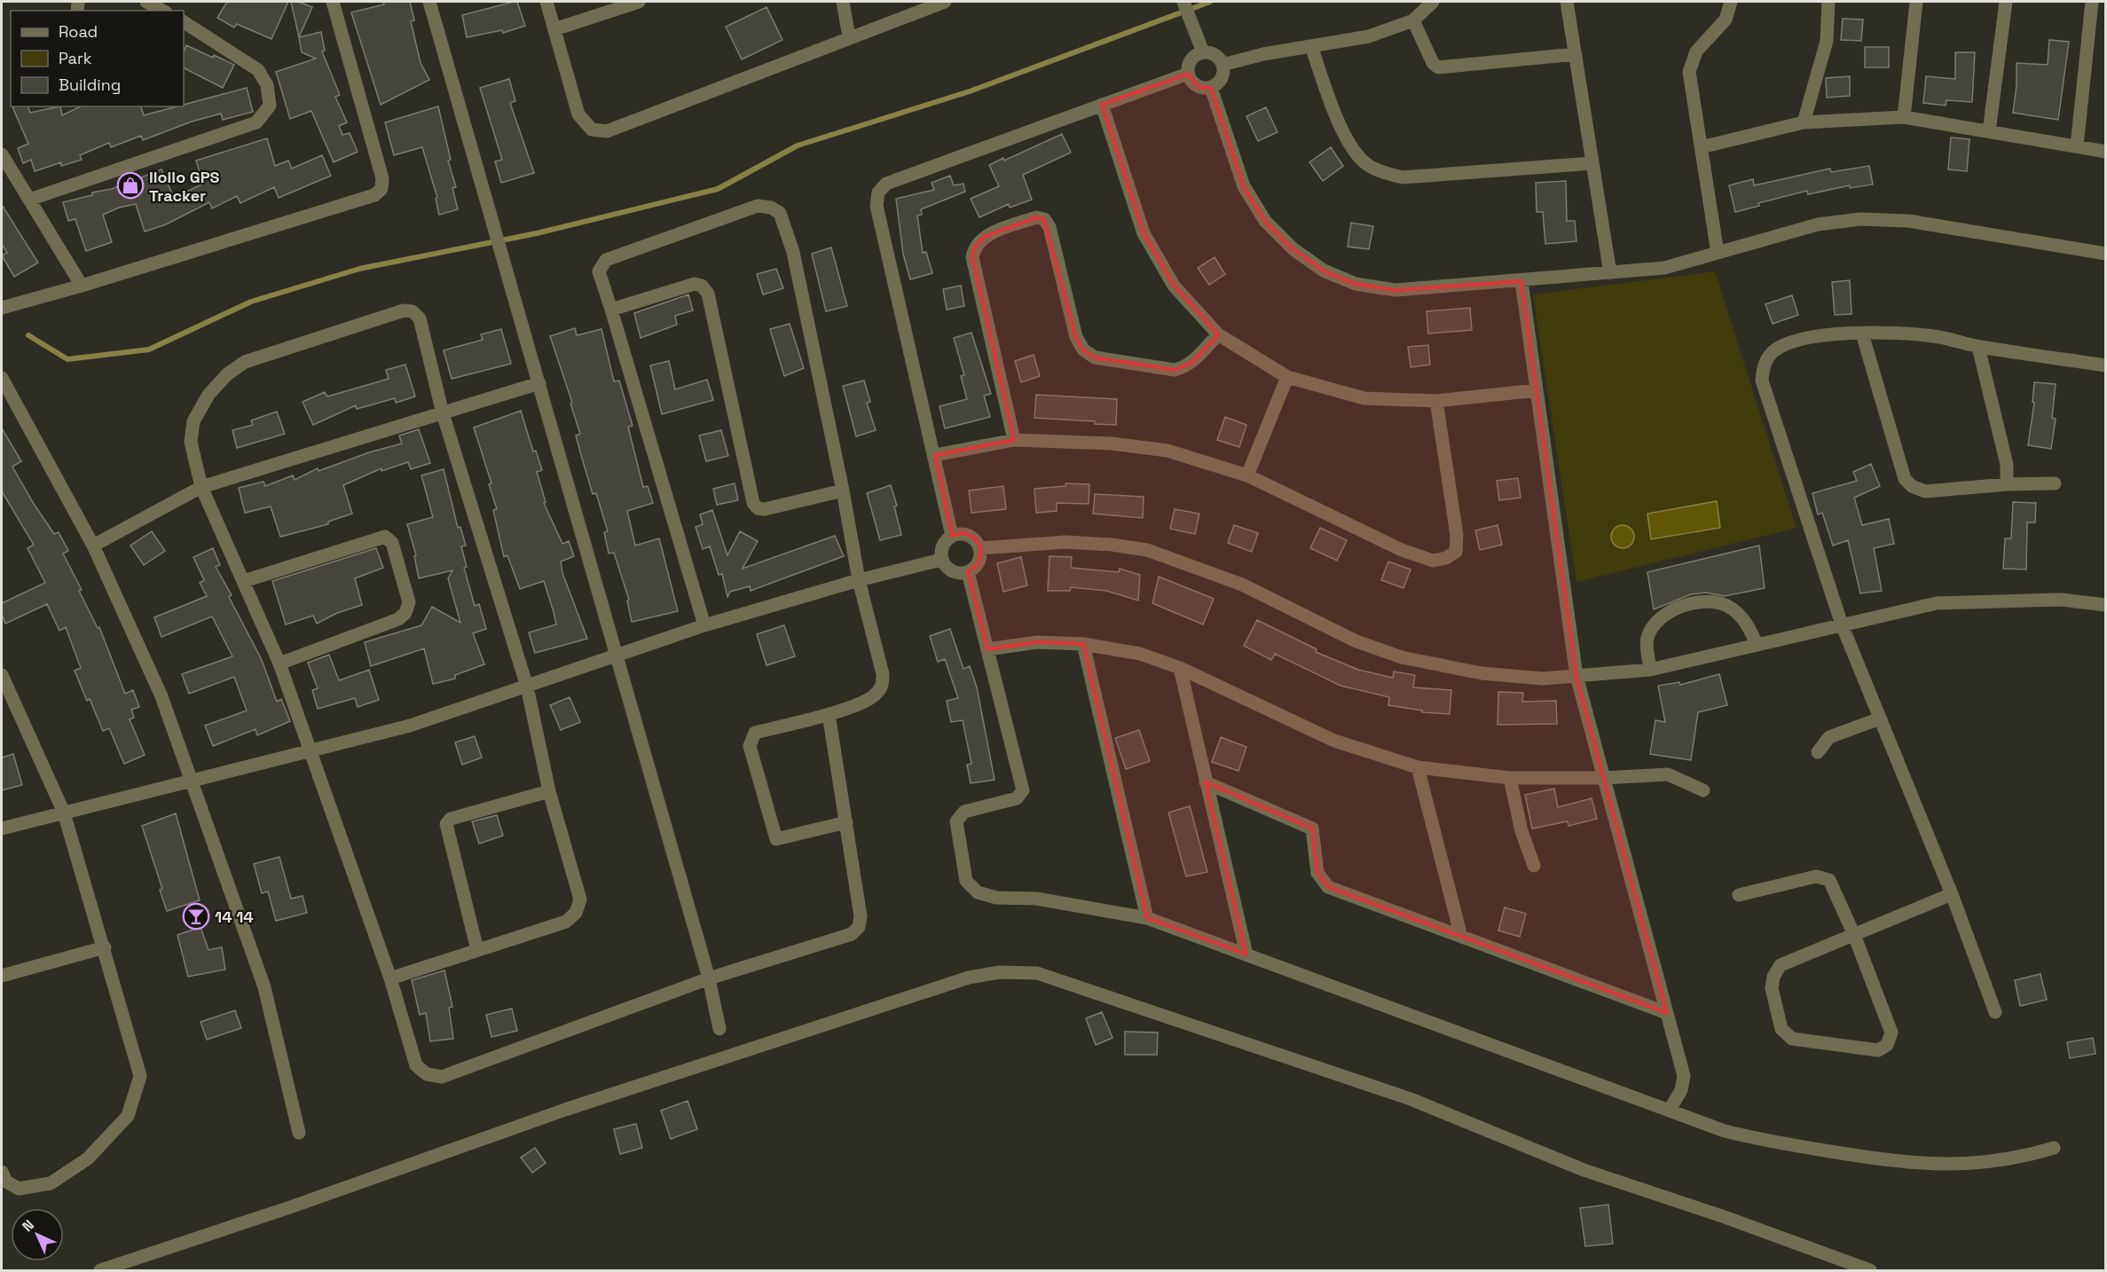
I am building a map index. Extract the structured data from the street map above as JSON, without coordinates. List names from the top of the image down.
{
  "places": {
    "shop": ["Iloilo GPS Tracker"],
    "bar": ["14 14"]
  },
  "legend": ["Road", "Park", "Building"],
  "north": "top left"
}
